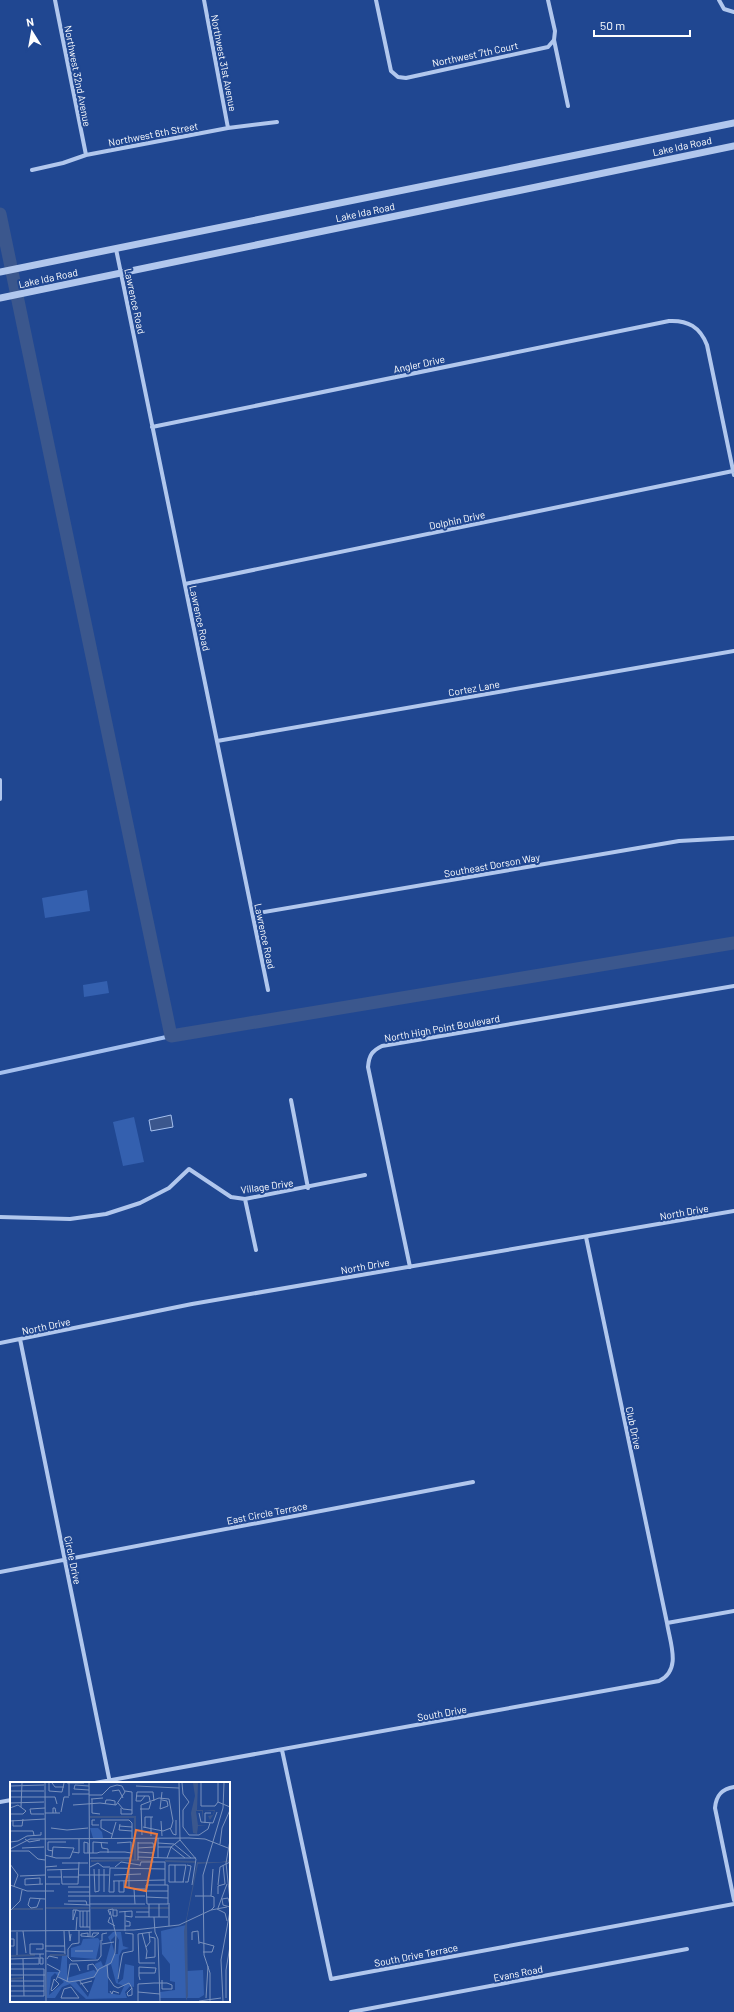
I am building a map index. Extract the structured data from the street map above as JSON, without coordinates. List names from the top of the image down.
{
  "streets": {
    "street": [
      "Northwest 7th Court",
      "Northwest 31st Avenue",
      "Northwest 32nd Avenue",
      "Northwest 6th Street",
      "Lake Ida Road",
      "Lawrence Road",
      "Angler Drive",
      "Dolphin Drive",
      "Cortez Lane",
      "Southeast Dorson Way",
      "North High Point Boulevard",
      "Village Drive",
      "North Drive",
      "Club Drive",
      "East Circle Terrace",
      "Circle Drive",
      "South Drive",
      "South Drive Terrace",
      "Evans Road"
    ]
  },
  "crossings": [
    ["Northwest 31st Avenue", "Northwest 6th Street"],
    ["Northwest 32nd Avenue", "Northwest 6th Street"],
    ["Lake Ida Road", "Lawrence Road"],
    ["Lawrence Road", "Angler Drive"],
    ["Lawrence Road", "Dolphin Drive"],
    ["Lawrence Road", "Cortez Lane"],
    ["Lawrence Road", "Southeast Dorson Way"],
    ["Angler Drive", "Dolphin Drive"],
    ["North High Point Boulevard", "North Drive"],
    ["North Drive", "Club Drive"],
    ["North Drive", "Circle Drive"],
    ["Club Drive", "South Drive"],
    ["East Circle Terrace", "Circle Drive"],
    ["Circle Drive", "South Drive"],
    ["South Drive", "South Drive Terrace"]
  ],
  "scale_bar": "50 m",
  "north": "top"
}
